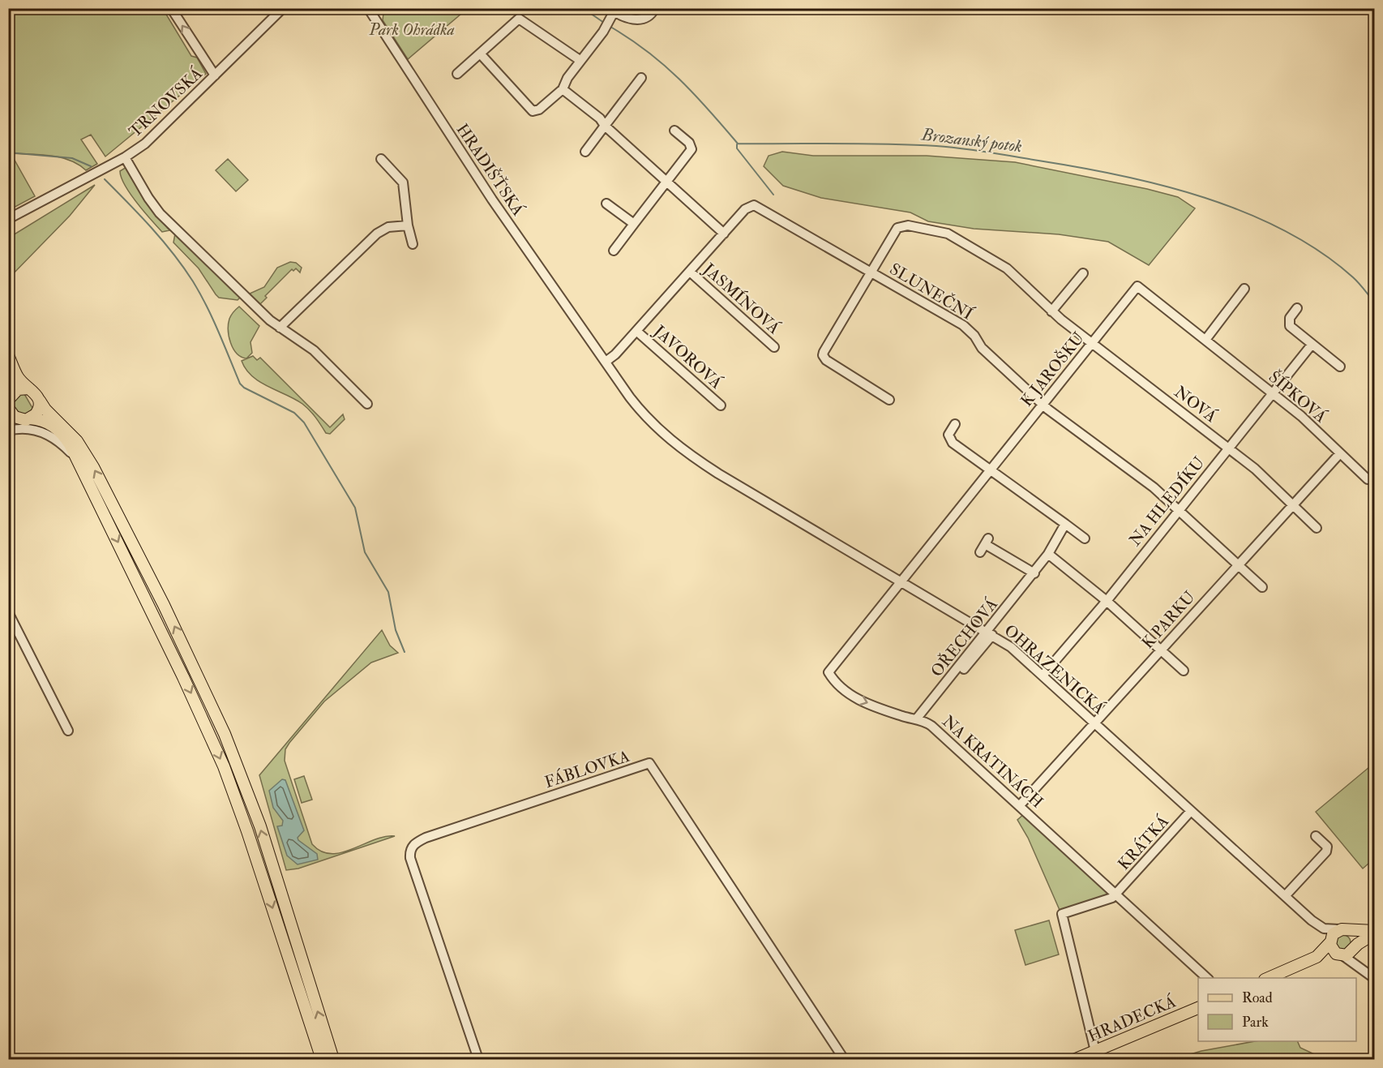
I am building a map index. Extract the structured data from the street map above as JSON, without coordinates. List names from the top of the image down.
{
  "streets": {
    "main road": ["HRADECKÁ"],
    "street": [
      "TRNOVSKÁ",
      "HRADIŠŤSKÁ",
      "SLUNEČNÍ",
      "JASMÍNOVÁ",
      "JAVOROVÁ",
      "K JAROŠKU",
      "ŠÍPKOVÁ",
      "NOVÁ",
      "NA HLEDÍKU",
      "K PARKU",
      "OŘECHOVÁ",
      "OHRAZENICKÁ",
      "NA KRATINÁCH",
      "FÁBLOVKA",
      "KRÁTKÁ"
    ]
  },
  "crossings": [
    ["HRADIŠŤSKÁ", "SLUNEČNÍ"],
    ["HRADIŠŤSKÁ", "OHRAZENICKÁ"],
    ["SLUNEČNÍ", "JASMÍNOVÁ"],
    ["SLUNEČNÍ", "JAVOROVÁ"],
    ["SLUNEČNÍ", "K JAROŠKU"],
    ["SLUNEČNÍ", "NOVÁ"],
    ["SLUNEČNÍ", "NA HLEDÍKU"],
    ["SLUNEČNÍ", "K PARKU"],
    ["SLUNEČNÍ", "OHRAZENICKÁ"],
    ["K JAROŠKU", "ŠÍPKOVÁ"],
    ["K JAROŠKU", "NOVÁ"],
    ["K JAROŠKU", "OHRAZENICKÁ"],
    ["K JAROŠKU", "NA KRATINÁCH"],
    ["ŠÍPKOVÁ", "NA HLEDÍKU"],
    ["ŠÍPKOVÁ", "K PARKU"],
    ["NOVÁ", "NA HLEDÍKU"],
    ["NOVÁ", "K PARKU"],
    ["NA HLEDÍKU", "OHRAZENICKÁ"],
    ["K PARKU", "OHRAZENICKÁ"],
    ["K PARKU", "NA KRATINÁCH"],
    ["OŘECHOVÁ", "OHRAZENICKÁ"],
    ["OŘECHOVÁ", "NA KRATINÁCH"],
    ["OHRAZENICKÁ", "NA KRATINÁCH"],
    ["OHRAZENICKÁ", "KRÁTKÁ"],
    ["NA KRATINÁCH", "KRÁTKÁ"]
  ],
  "water": ["Brozanský potok"],
  "parks": ["Park Ohrádka"],
  "legend": ["Road", "Park"]
}
